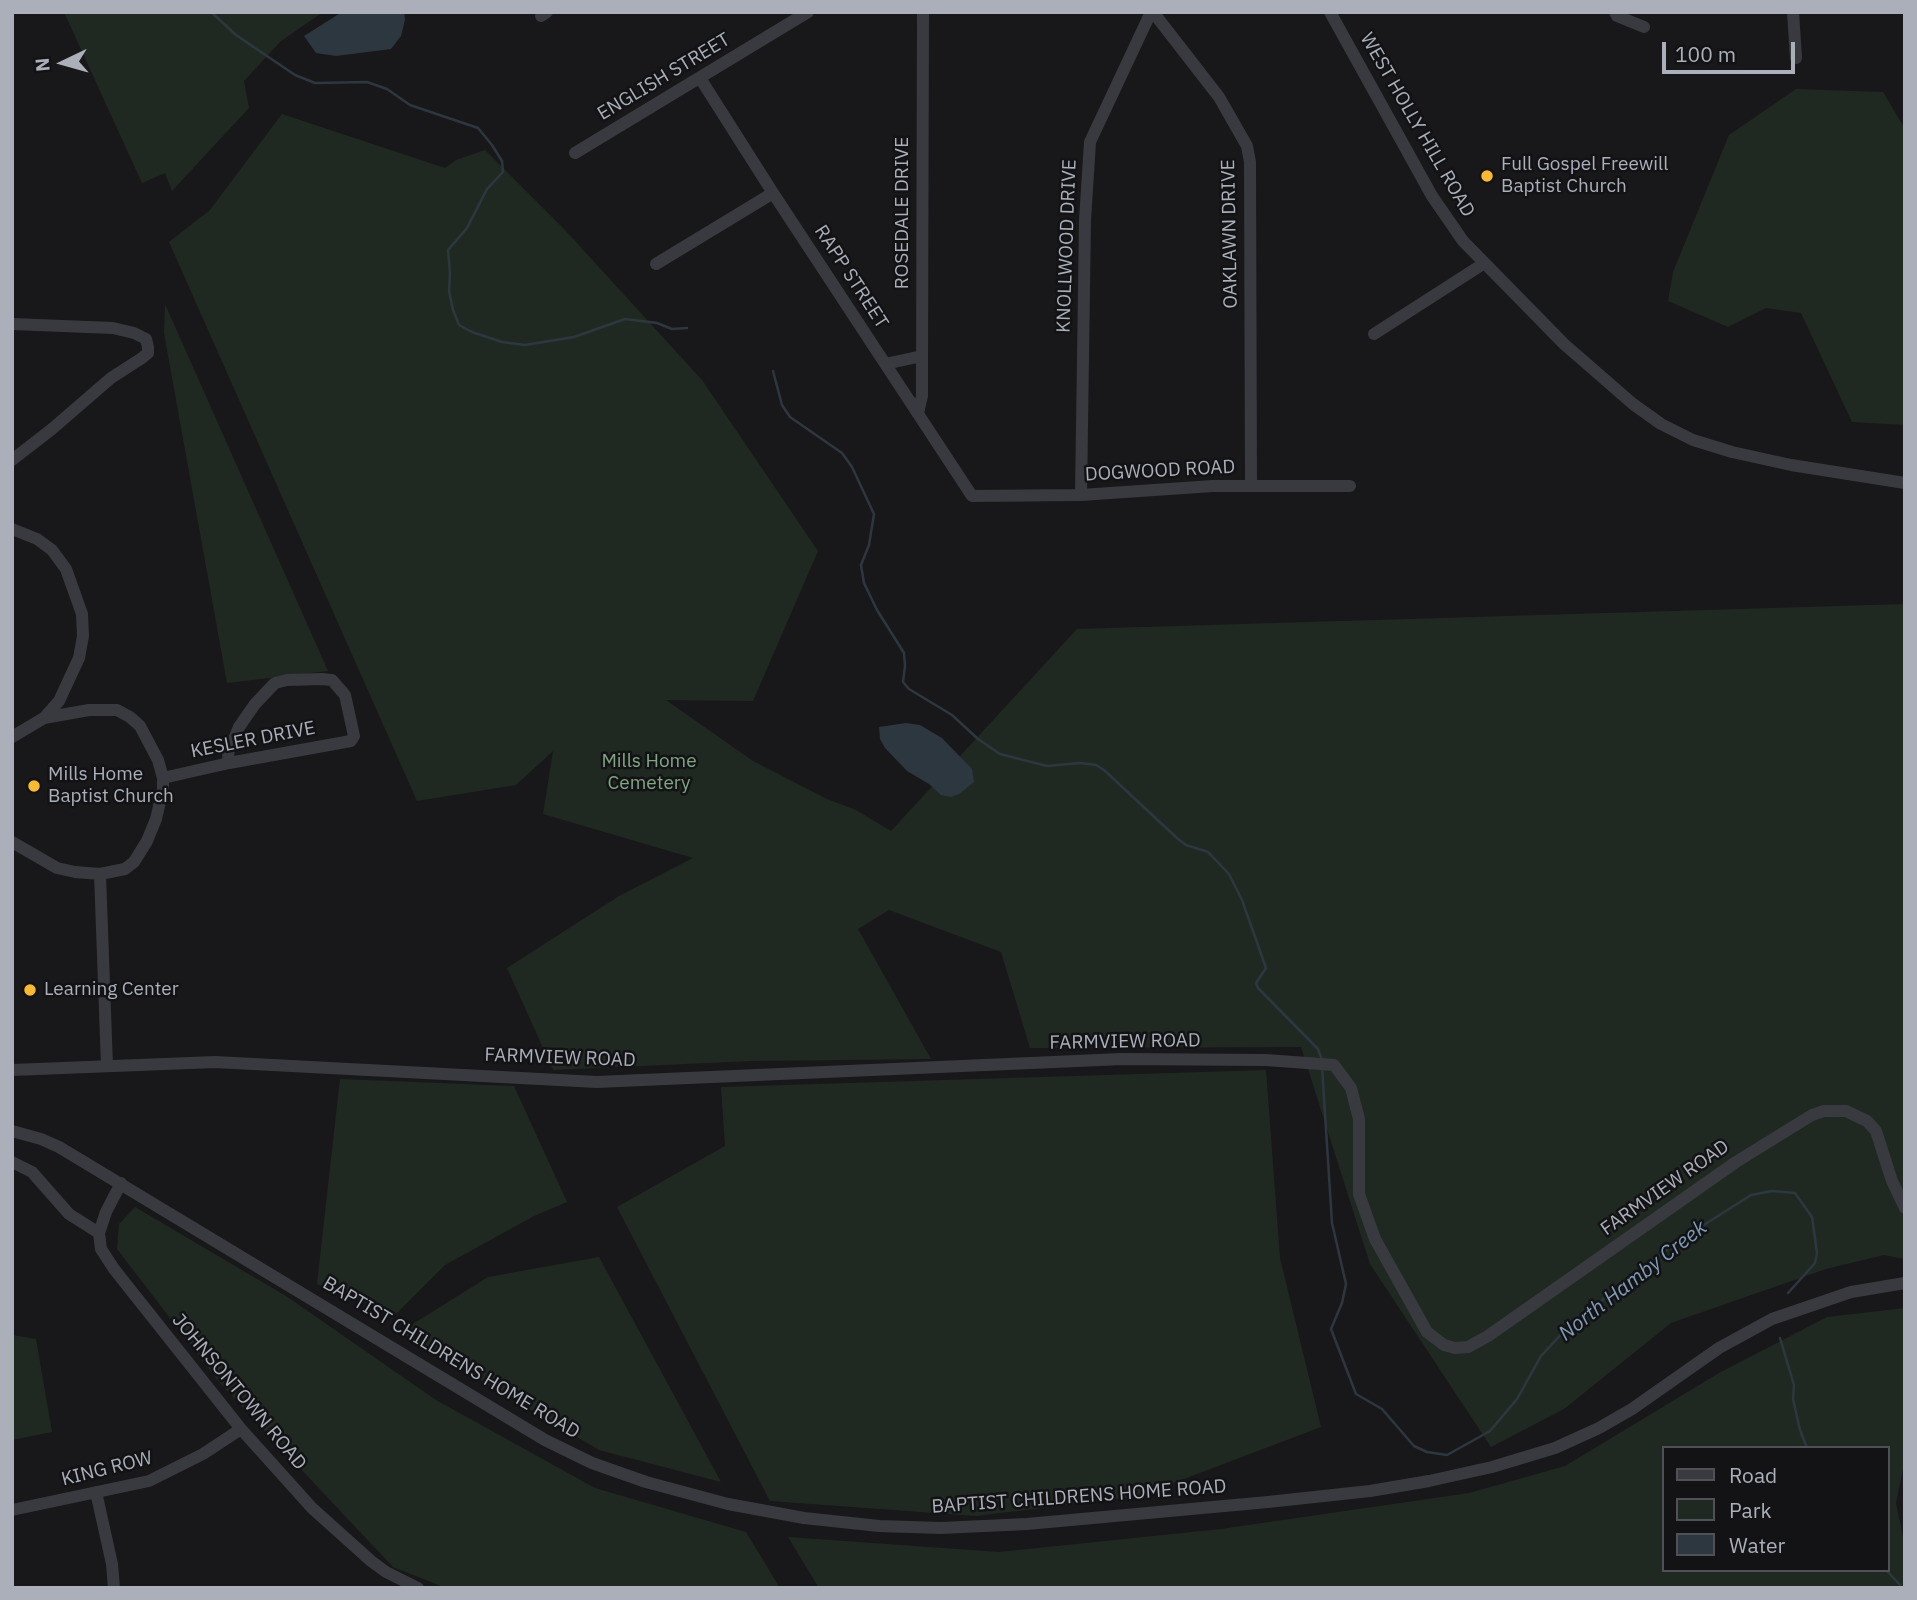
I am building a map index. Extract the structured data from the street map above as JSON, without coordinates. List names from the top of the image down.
{
  "streets": {
    "street": [
      "ENGLISH STREET",
      "WEST HOLLY HILL ROAD",
      "ROSEDALE DRIVE",
      "OAKLAWN DRIVE",
      "KNOLLWOOD DRIVE",
      "RAPP STREET",
      "DOGWOOD ROAD",
      "KESLER DRIVE",
      "FARMVIEW ROAD",
      "BAPTIST CHILDRENS HOME ROAD",
      "JOHNSONTOWN ROAD",
      "KING ROW"
    ]
  },
  "crossings": [
    ["ENGLISH STREET", "RAPP STREET"],
    ["ROSEDALE DRIVE", "RAPP STREET"],
    ["OAKLAWN DRIVE", "KNOLLWOOD DRIVE"],
    ["OAKLAWN DRIVE", "DOGWOOD ROAD"],
    ["KNOLLWOOD DRIVE", "DOGWOOD ROAD"],
    ["RAPP STREET", "DOGWOOD ROAD"],
    ["JOHNSONTOWN ROAD", "KING ROW"]
  ],
  "water": ["North Hamby Creek"],
  "parks": ["Mills Home Cemetery"],
  "places": ["Full Gospel Freewill Baptist Church", "Mills Home Baptist Church", "Learning Center"],
  "legend": ["Road", "Park", "Water"],
  "scale_bar": "100 m",
  "north": "left"
}
